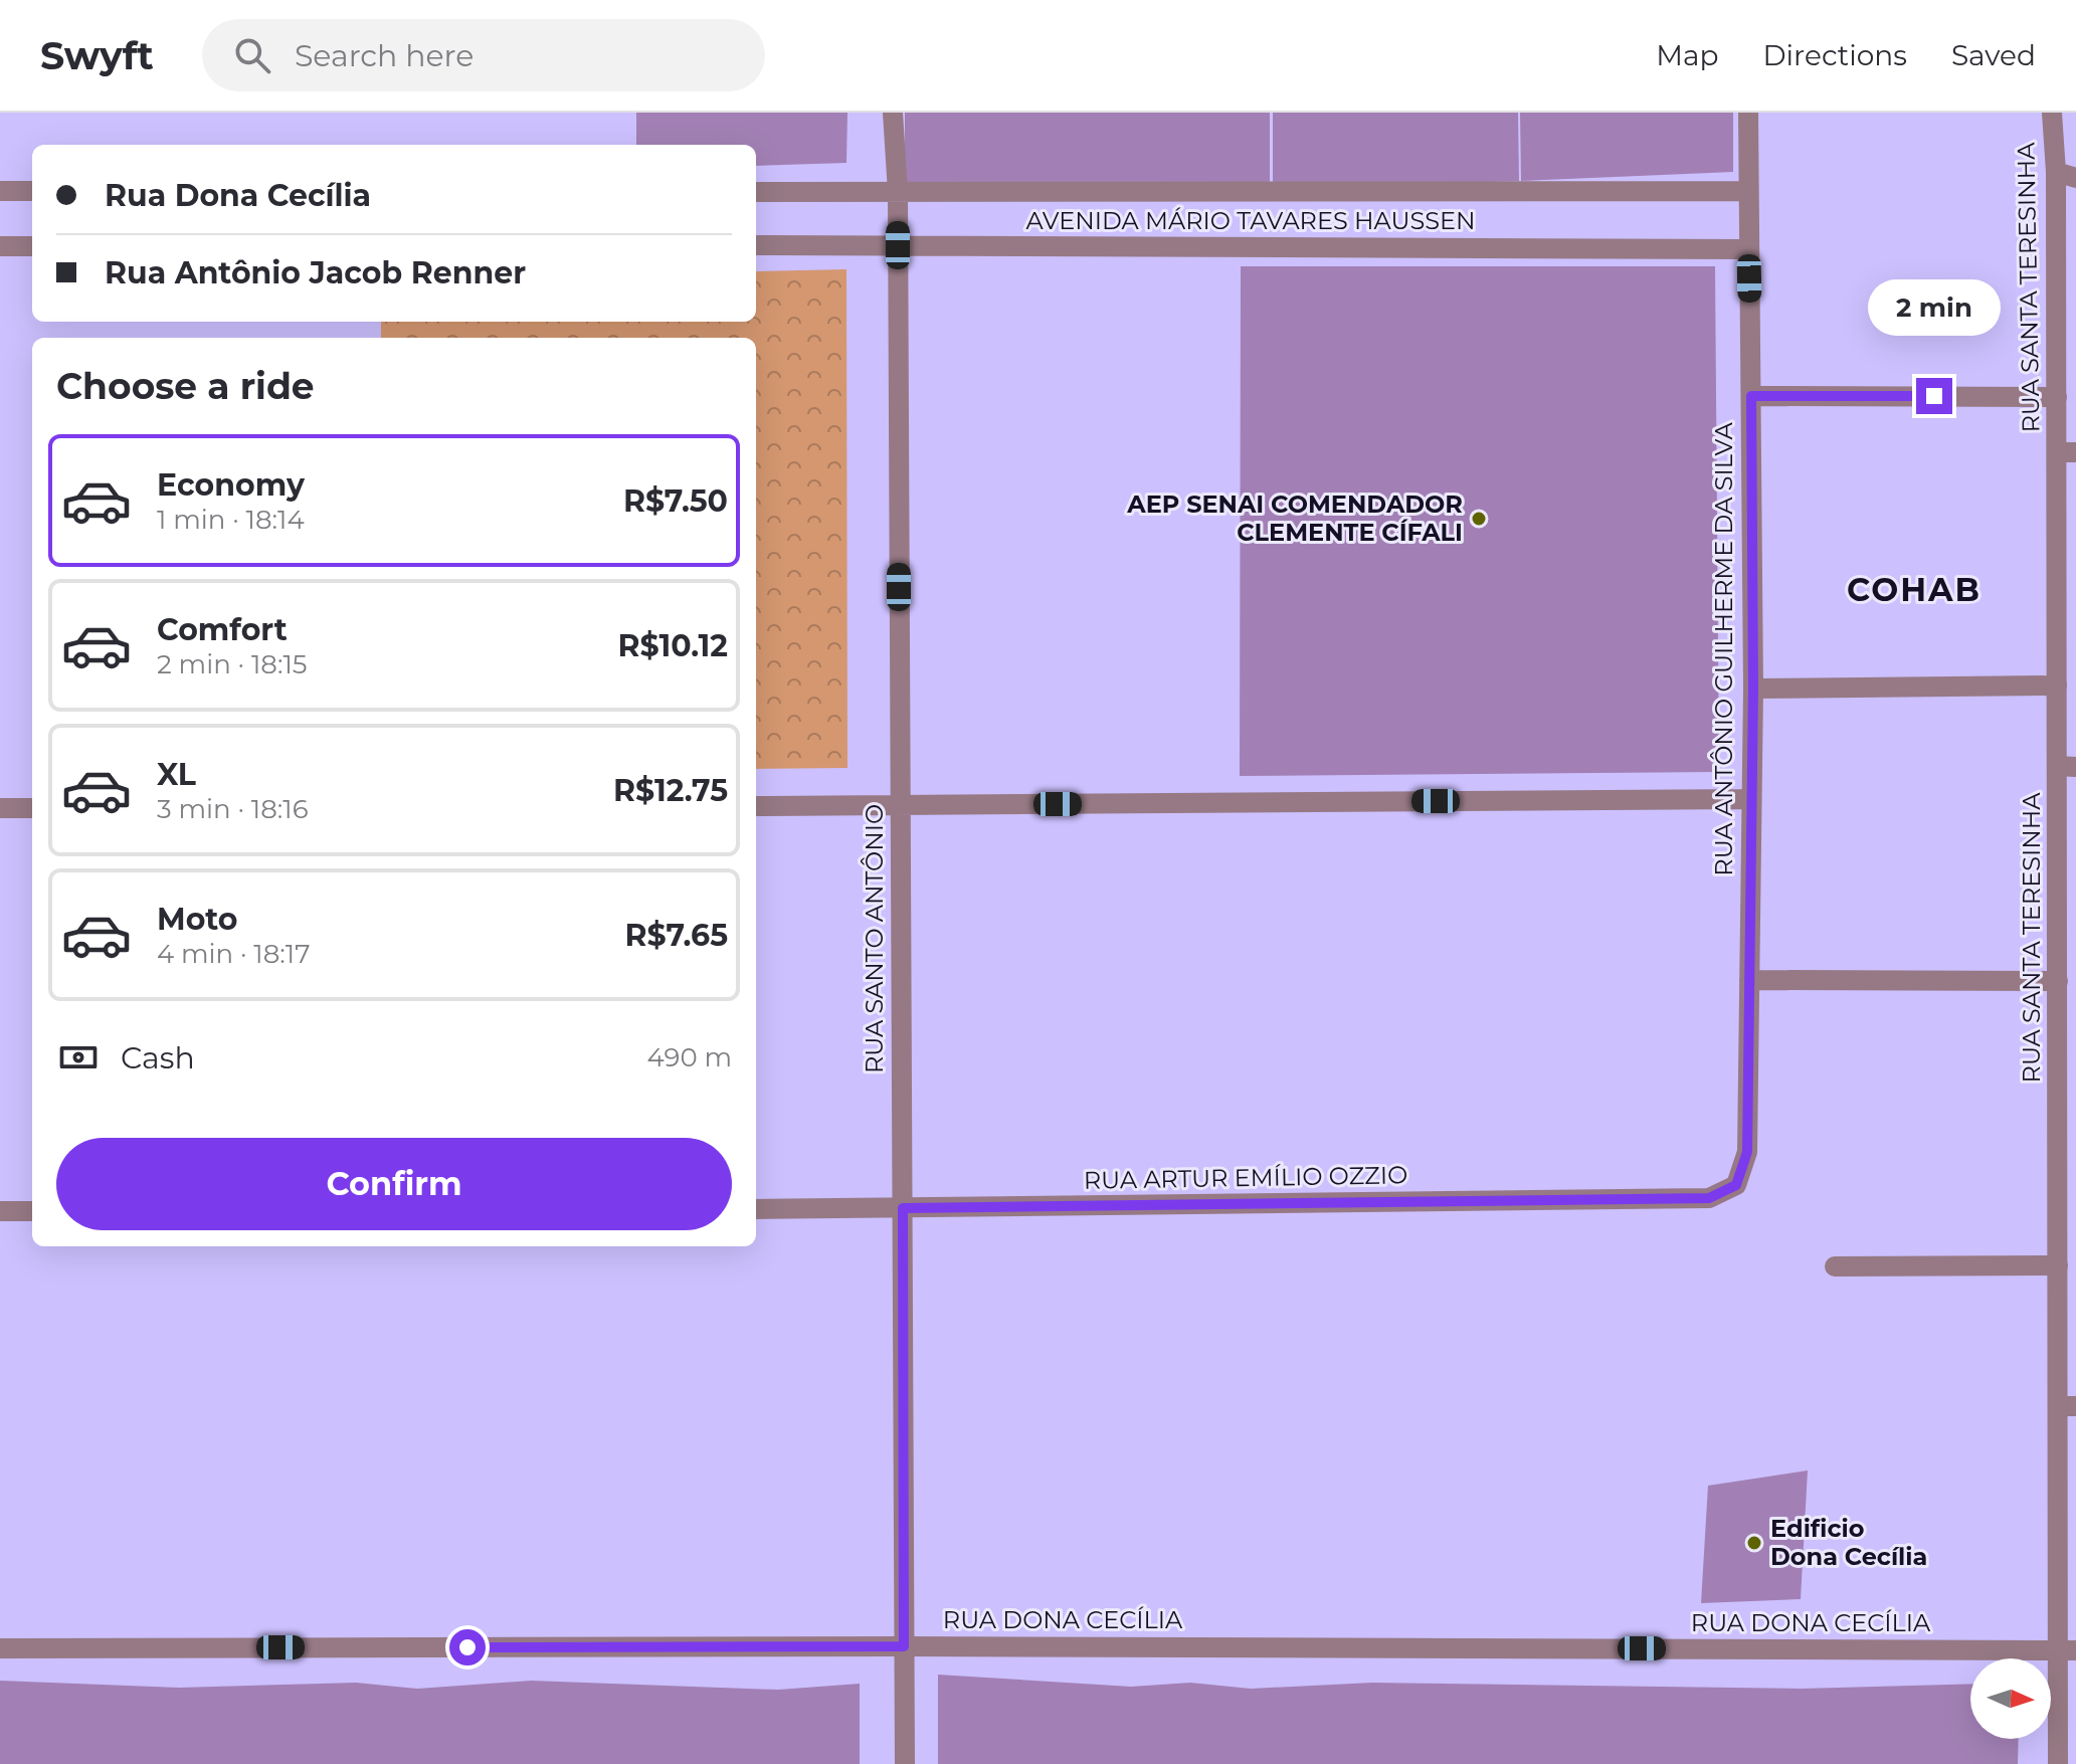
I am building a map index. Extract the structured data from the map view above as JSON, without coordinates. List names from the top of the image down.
{
  "streets": {
    "street": [
      "AVENIDA MÁRIO TAVARES HAUSSEN",
      "RUA SANTA TERESINHA",
      "RUA ANTÔNIO GUILHERME DA SILVA",
      "RUA SANTO ANTÔNIO",
      "RUA ARTUR EMÍLIO OZZIO",
      "RUA DONA CECÍLIA"
    ]
  },
  "crossings": [
    ["AVENIDA MÁRIO TAVARES HAUSSEN", "RUA ANTÔNIO GUILHERME DA SILVA"],
    ["AVENIDA MÁRIO TAVARES HAUSSEN", "RUA SANTO ANTÔNIO"],
    ["RUA SANTA TERESINHA", "RUA DONA CECÍLIA"],
    ["RUA ANTÔNIO GUILHERME DA SILVA", "RUA ARTUR EMÍLIO OZZIO"],
    ["RUA SANTO ANTÔNIO", "RUA ARTUR EMÍLIO OZZIO"],
    ["RUA SANTO ANTÔNIO", "RUA DONA CECÍLIA"]
  ],
  "districts": ["COHAB"],
  "places": ["AEP SENAI COMENDADOR CLEMENTE CÍFALI", "Edificio Dona Cecília"],
  "north": "right",
  "page": {
    "header": "Swyft",
    "search": "Search here",
    "nav": ["Map", "Directions", "Saved"],
    "banner": ["Rua Dona Cecília", "Rua Antônio Jacob Renner"],
    "bubble": "2 min",
    "heading": "Choose a ride",
    "list": [
      {
        "name": "Economy",
        "note": "1 min · 18:14",
        "value": "R$7.50"
      },
      {
        "name": "Comfort",
        "note": "2 min · 18:15",
        "value": "R$10.12"
      },
      {
        "name": "XL",
        "note": "3 min · 18:16",
        "value": "R$12.75"
      },
      {
        "name": "Moto",
        "note": "4 min · 18:17",
        "value": "R$7.65"
      }
    ],
    "pay": ["Cash", "490 m"],
    "buttons": "Confirm"
  }
}
